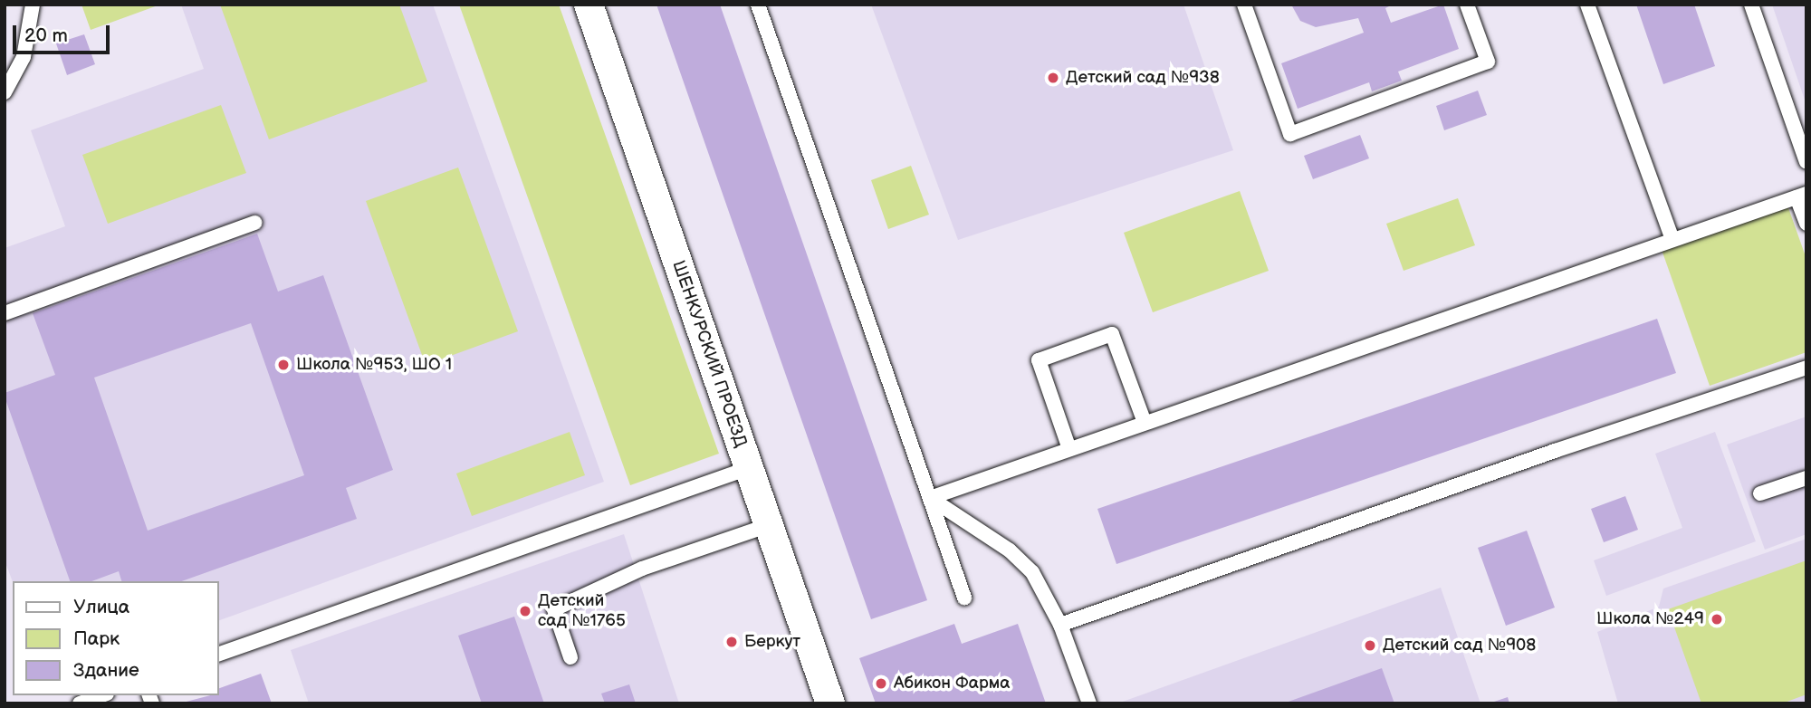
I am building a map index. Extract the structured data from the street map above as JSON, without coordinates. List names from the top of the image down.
{
  "streets": {
    "street": ["ШЕНКУРСКИЙ ПРОЕЗД"]
  },
  "places": [
    "Детский сад №938",
    "Школа №953, ШО 1",
    "Детский сад №1765",
    "Школа №249",
    "Беркут",
    "Детский сад №908",
    "Абикон Фарма"
  ],
  "legend": ["Улица", "Парк", "Здание"],
  "scale_bar": "20 m"
}
